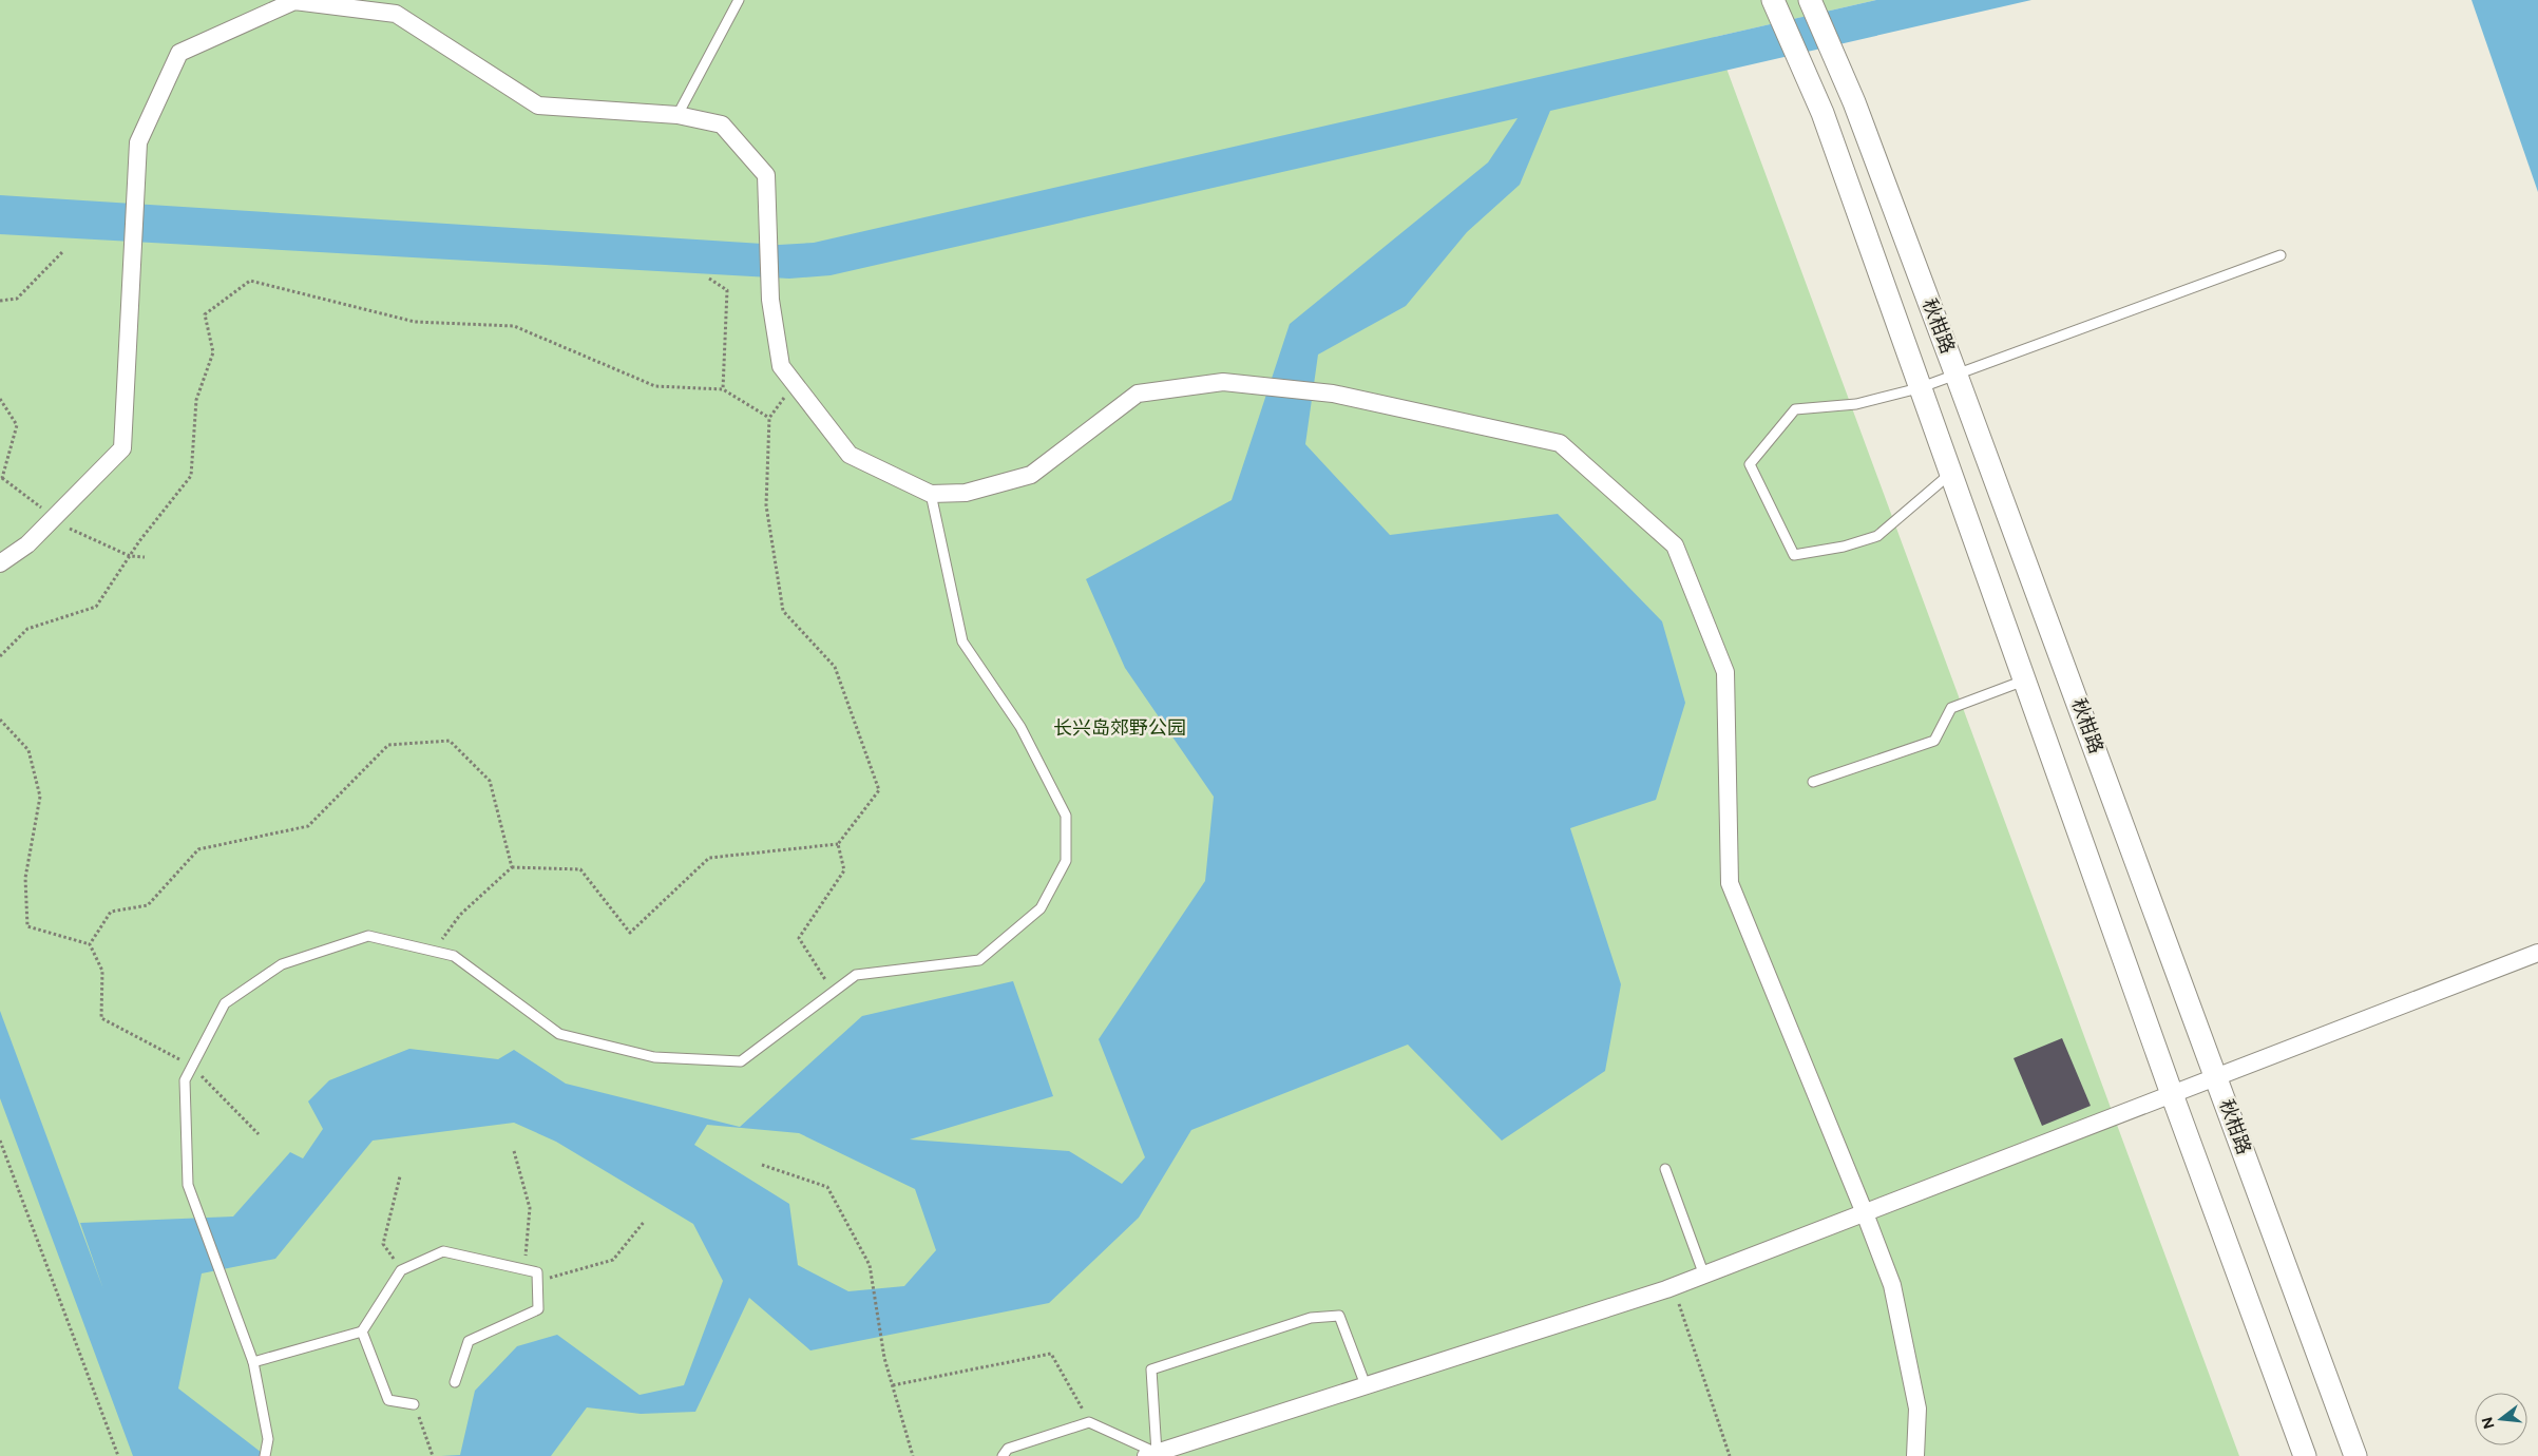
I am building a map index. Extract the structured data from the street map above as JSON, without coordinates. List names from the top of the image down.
{
  "streets": {
    "street": ["秋柑路"]
  },
  "parks": ["长兴岛郊野公园"],
  "north": "left"
}
